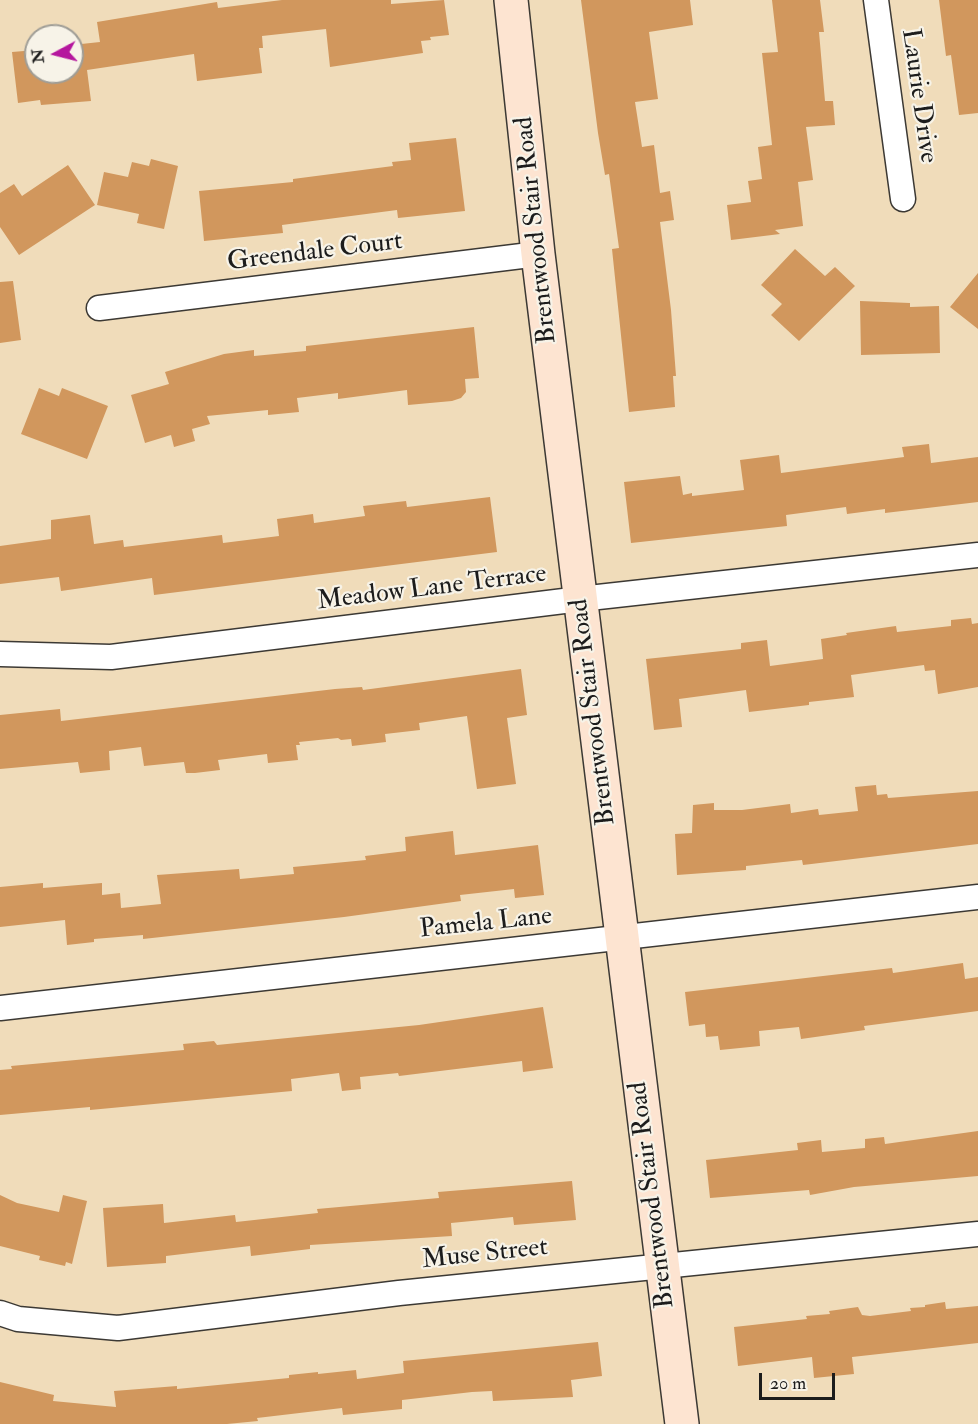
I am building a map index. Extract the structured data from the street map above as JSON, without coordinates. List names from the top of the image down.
{
  "streets": {
    "main road": ["Brentwood Stair Road"],
    "street": [
      "Laurie Drive",
      "Greendale Court",
      "Meadow Lane Terrace",
      "Pamela Lane",
      "Muse Street"
    ]
  },
  "crossings": [
    ["Brentwood Stair Road", "Greendale Court"],
    ["Brentwood Stair Road", "Meadow Lane Terrace"],
    ["Brentwood Stair Road", "Pamela Lane"],
    ["Brentwood Stair Road", "Muse Street"]
  ],
  "scale_bar": "20 m",
  "north": "left"
}
